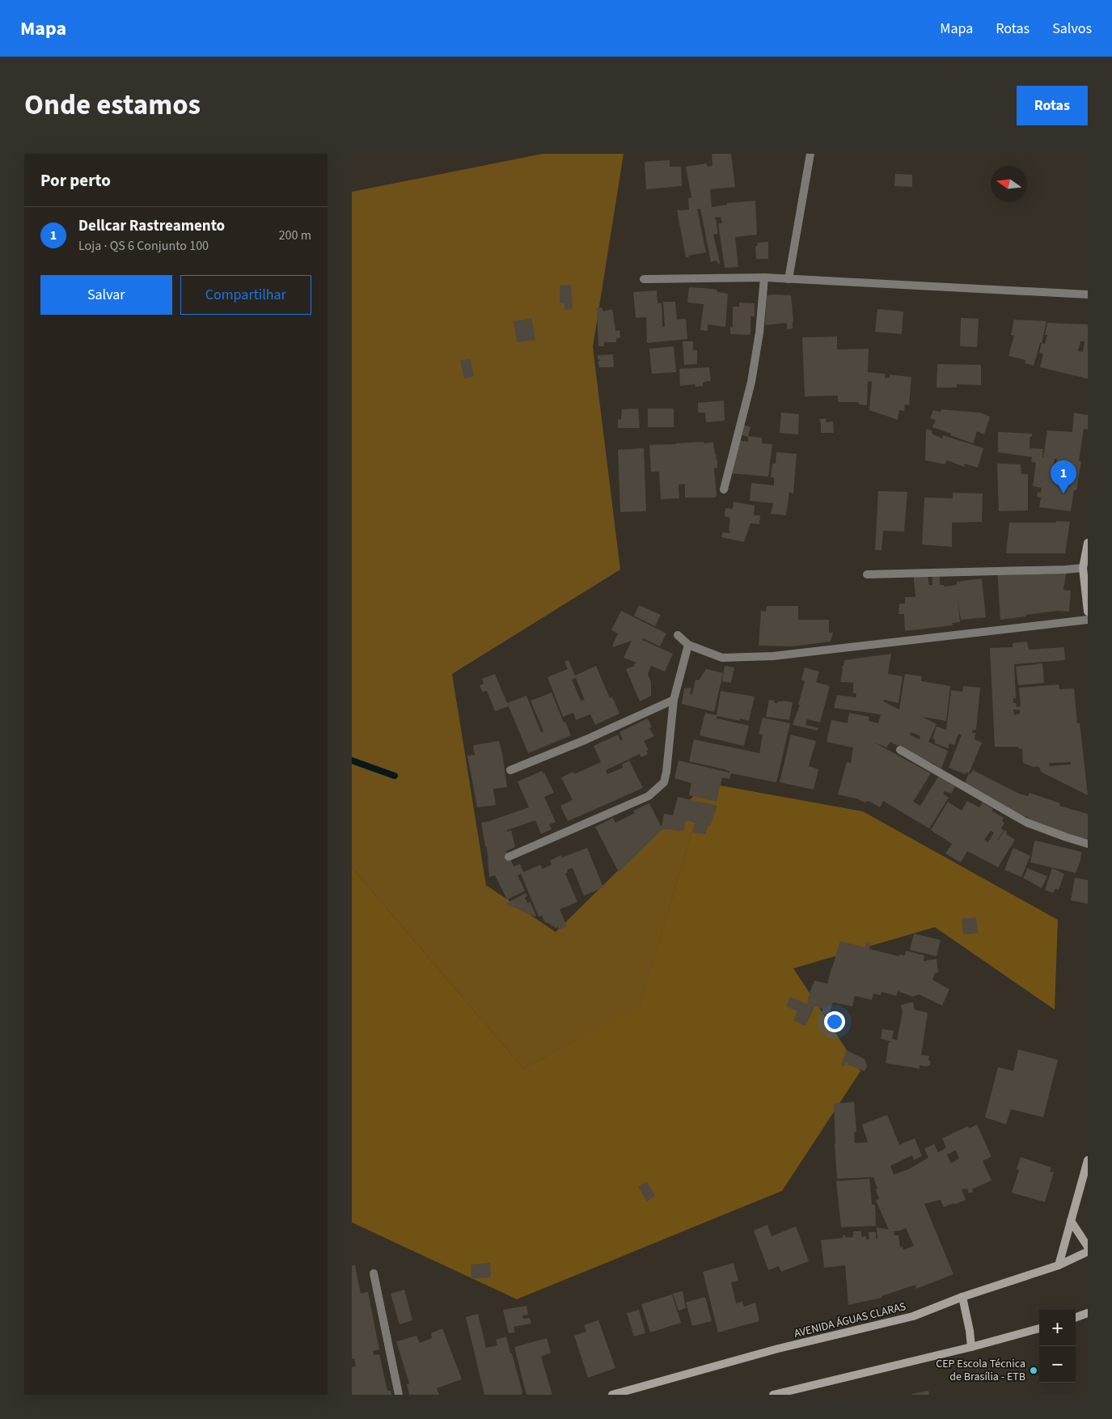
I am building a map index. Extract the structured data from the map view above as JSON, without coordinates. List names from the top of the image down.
{
  "streets": {
    "main road": ["AVENIDA ÁGUAS CLARAS"]
  },
  "places": ["CEP Escola Técnica de Brasília - ETB"],
  "north": "left",
  "page": {
    "header": "Mapa",
    "nav": ["Mapa", "Rotas", "Salvos"],
    "title": "Onde estamos",
    "buttons": [
      "Rotas",
      ["Salvar", "Compartilhar"]
    ],
    "heading": "Por perto",
    "list": [
      {
        "mark": "1",
        "name": "Dellcar Rastreamento",
        "note": "Loja · QS 6 Conjunto 100",
        "value": "200 m"
      }
    ],
    "pins": "1",
    "map_buttons": ["+", "−"]
  }
}
